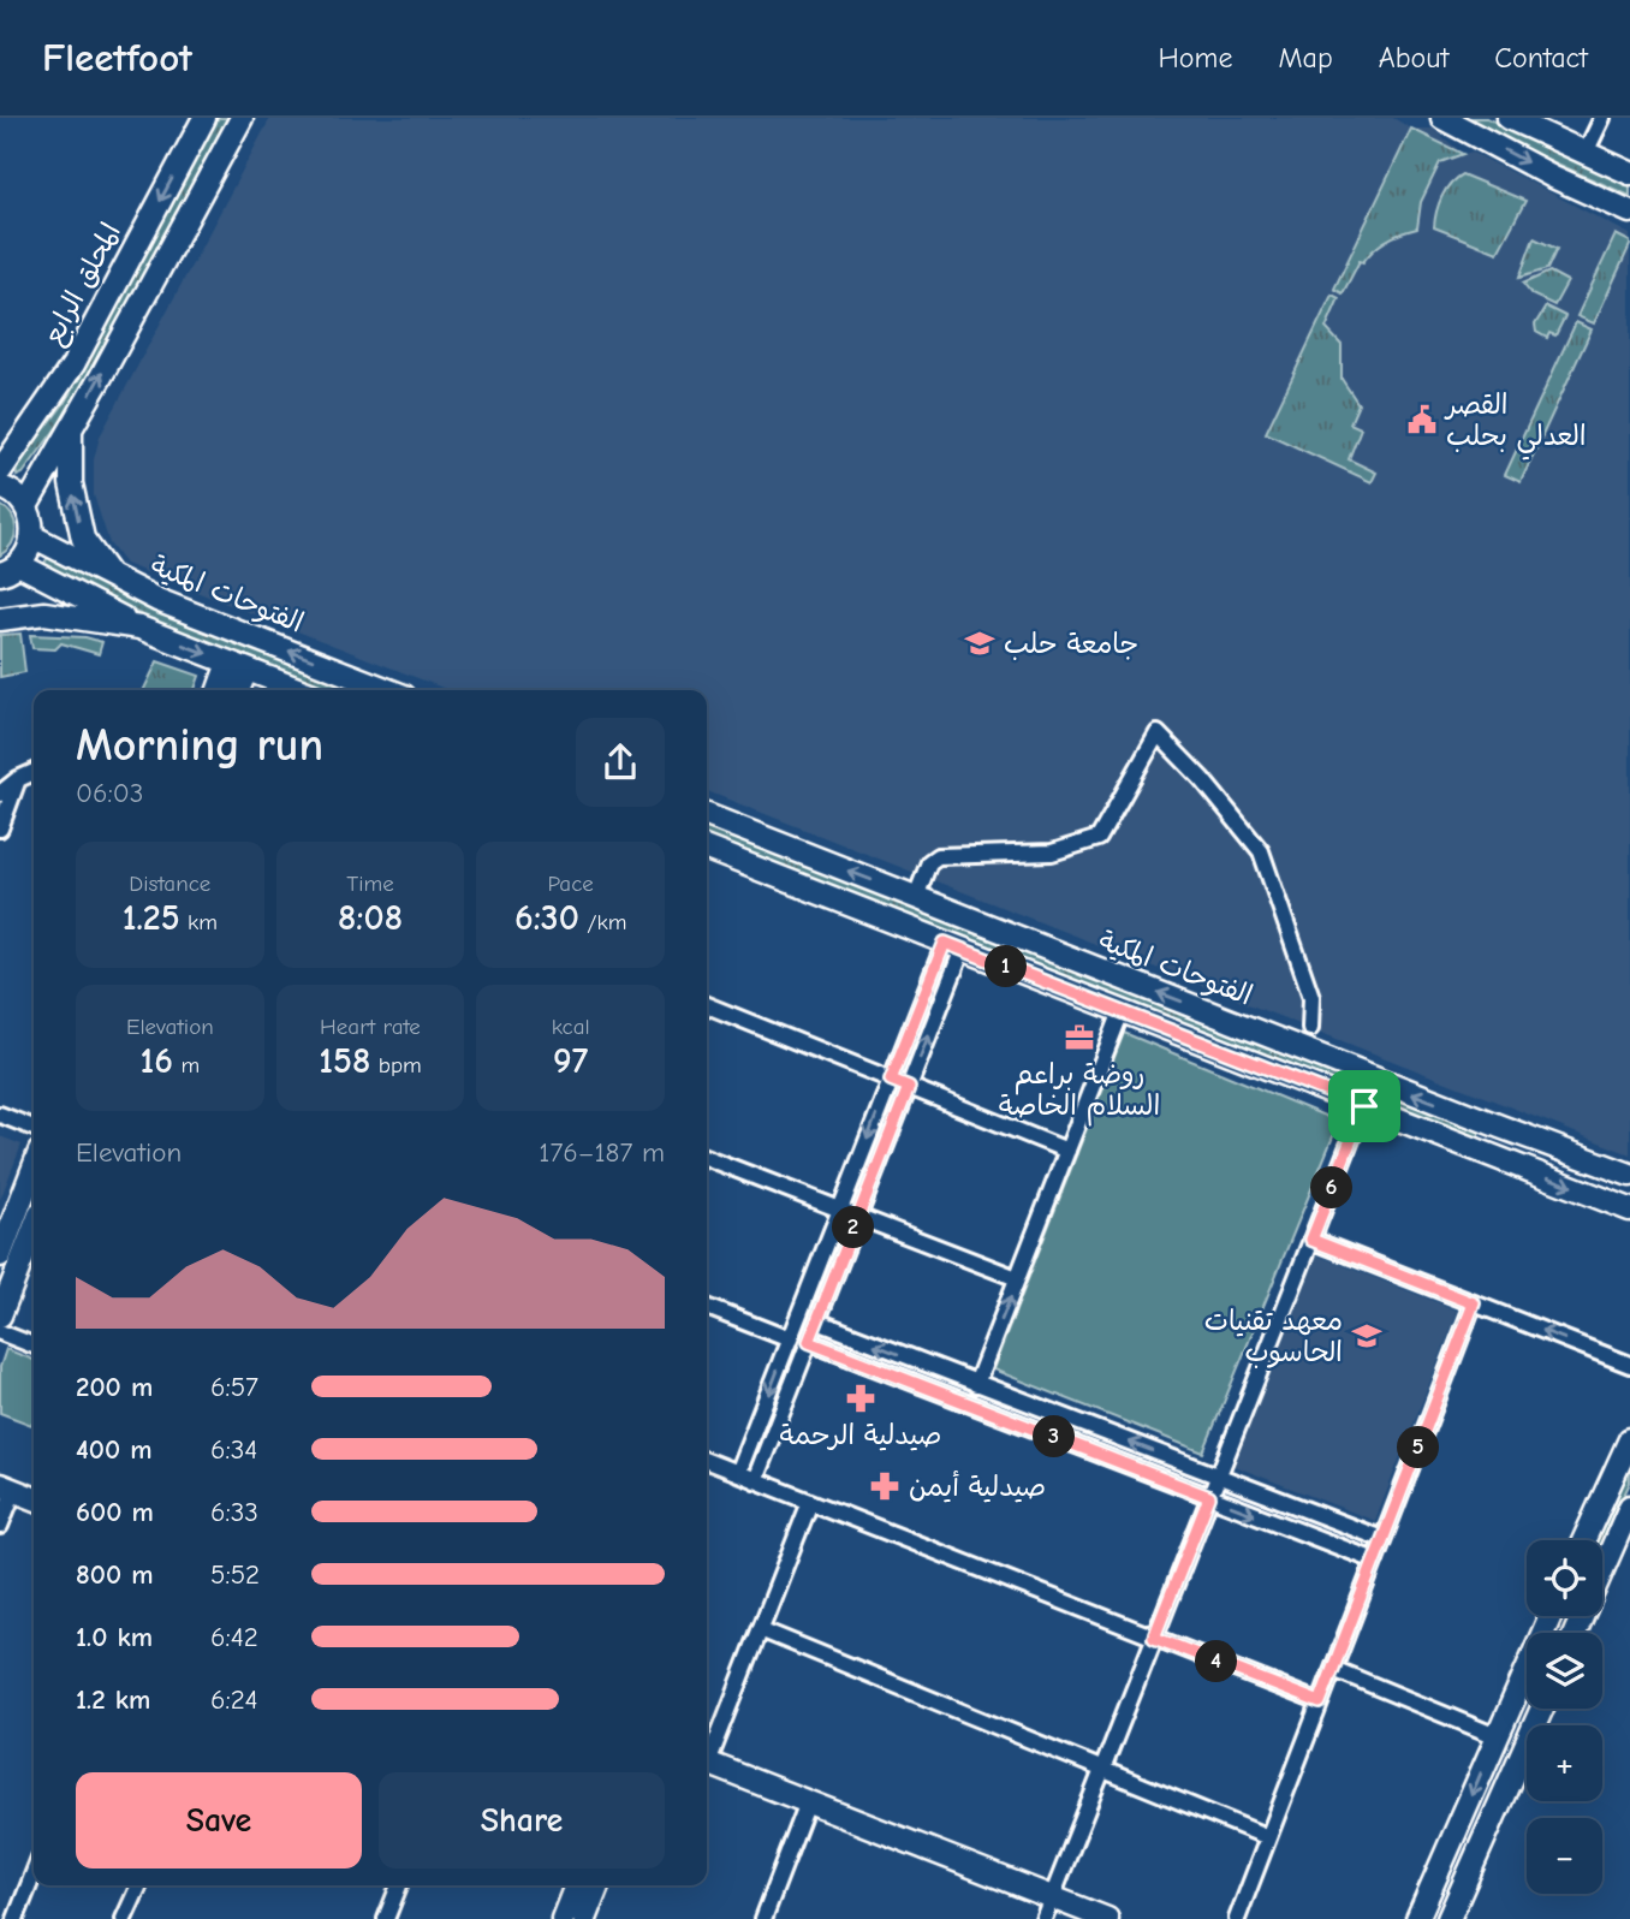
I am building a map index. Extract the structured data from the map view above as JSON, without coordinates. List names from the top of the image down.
{
  "streets": {
    "street": ["المحلق الرابع", "الفتوحات المكية"]
  },
  "places": {
    "public building": ["القصر العدلي بحلب"],
    "school or university": ["جامعة حلب", "معهد تقنيات الحاسوب"],
    "office": ["روضة براعم السلام الخاصة"],
    "pharmacy": ["صيدلية الرحمة", "صيدلية أيمن"]
  },
  "page": {
    "header": "Fleetfoot",
    "nav": [
      "Home",
      "Map",
      "About",
      "Contact"
    ],
    "heading": ["Morning run", "06:03"],
    "stats": [
      ["Distance", "1.25 km"],
      ["Time", "8:08"],
      ["Pace", "6:30 /km"],
      ["Elevation", "16 m"],
      ["Heart rate", "158 bpm"],
      ["kcal", "97"]
    ],
    "pins": [
      "1",
      "6",
      "2",
      "3",
      "5",
      "4"
    ],
    "chart": ["Elevation", "176–187 m"],
    "list": [
      {
        "name": "200 m",
        "note": "6:57"
      },
      {
        "name": "400 m",
        "note": "6:34"
      },
      {
        "name": "600 m",
        "note": "6:33"
      },
      {
        "name": "800 m",
        "note": "5:52"
      },
      {
        "name": "1.0 km",
        "note": "6:42"
      },
      {
        "name": "1.2 km",
        "note": "6:24"
      }
    ],
    "map_buttons": ["+", "−"],
    "buttons": ["Save", "Share"]
  }
}
